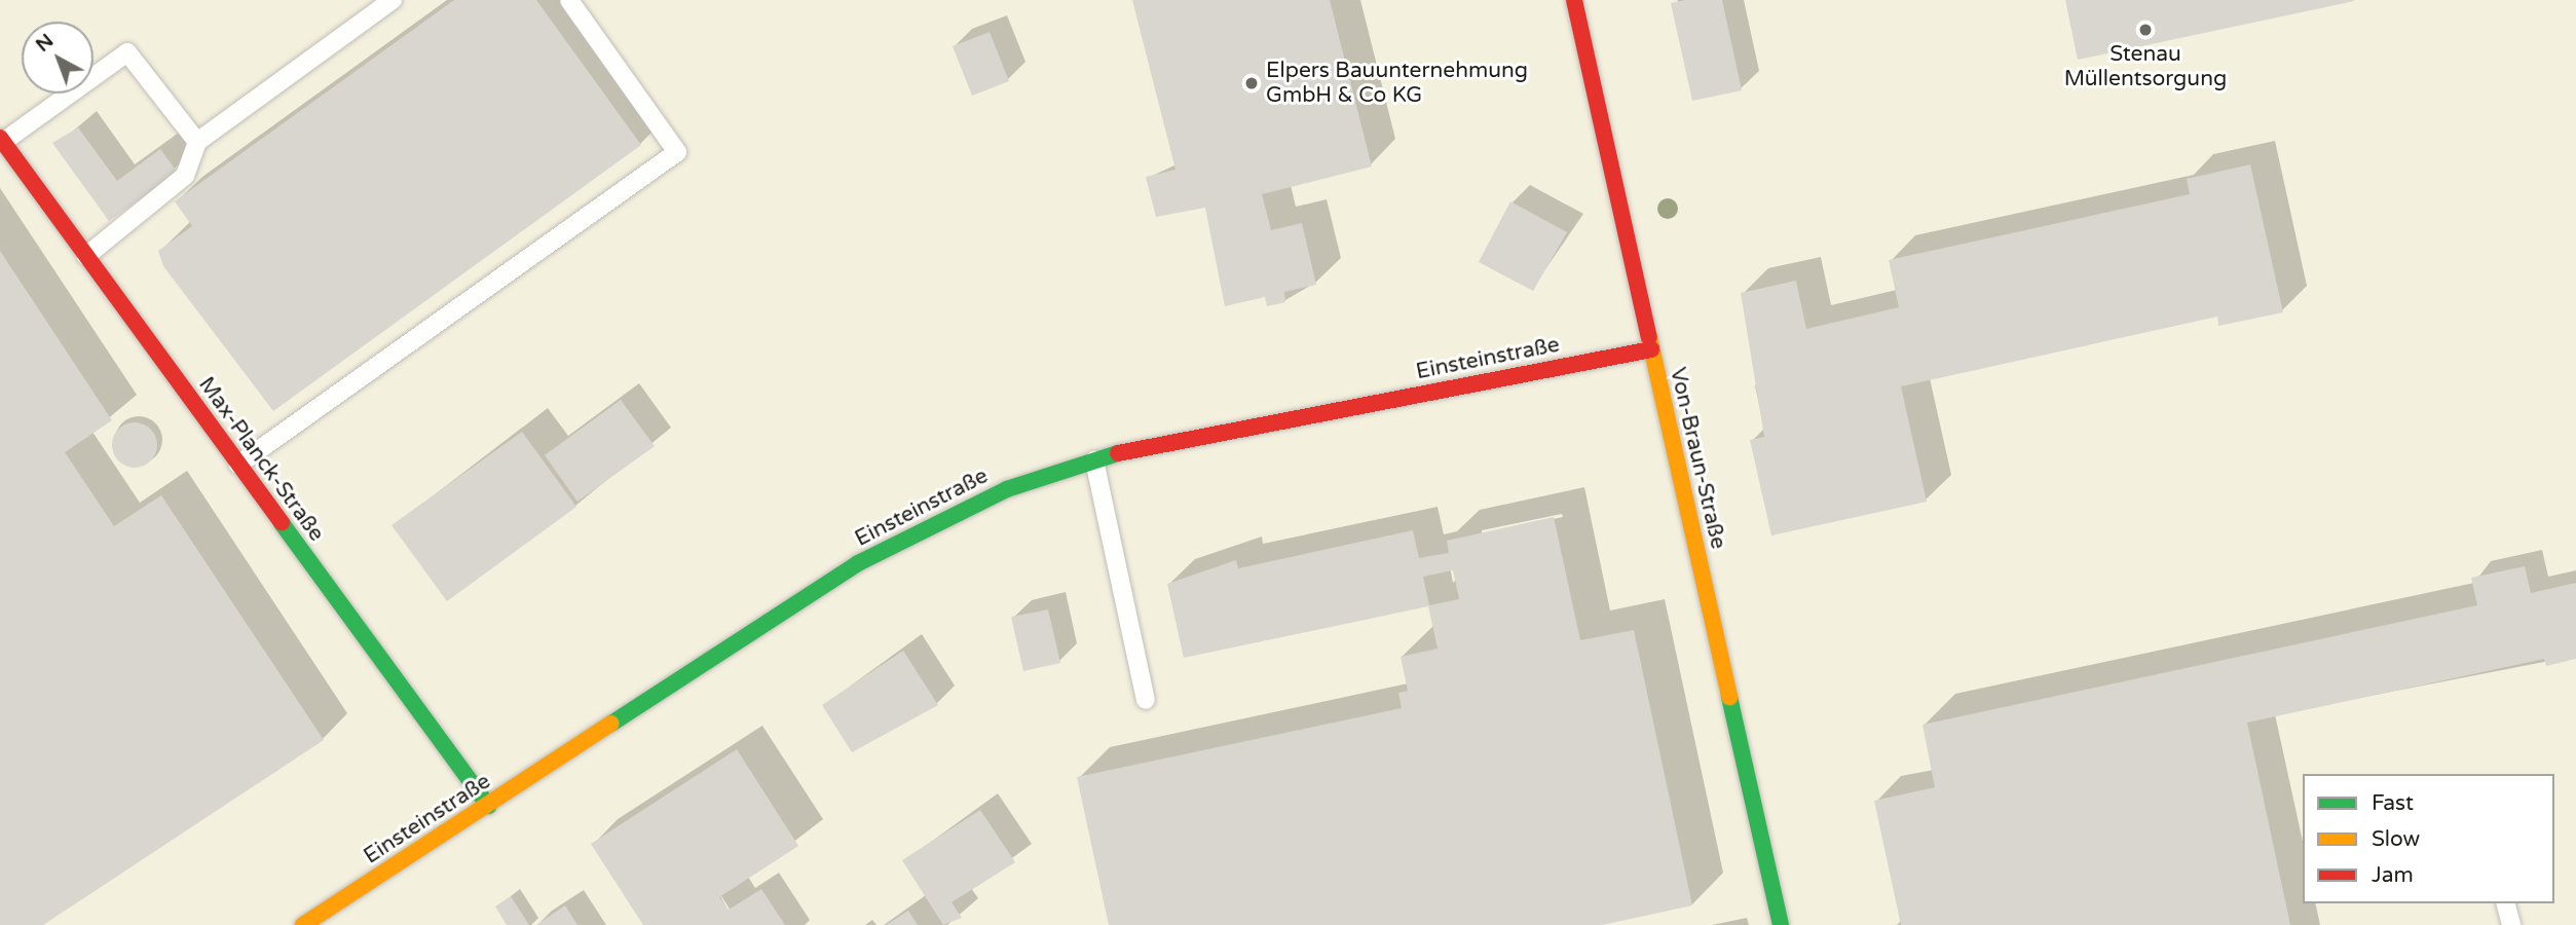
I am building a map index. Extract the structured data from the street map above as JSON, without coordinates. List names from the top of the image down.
{
  "streets": {
    "street": ["Einsteinstraße", "Von-Braun-Straße", "Max-Planck-Straße"]
  },
  "crossings": [
    ["Einsteinstraße", "Von-Braun-Straße"],
    ["Einsteinstraße", "Max-Planck-Straße"]
  ],
  "places": ["Stenau Müllentsorgung", "Elpers Bauunternehmung GmbH & Co KG"],
  "legend": ["Fast", "Slow", "Jam"],
  "north": "top left"
}
